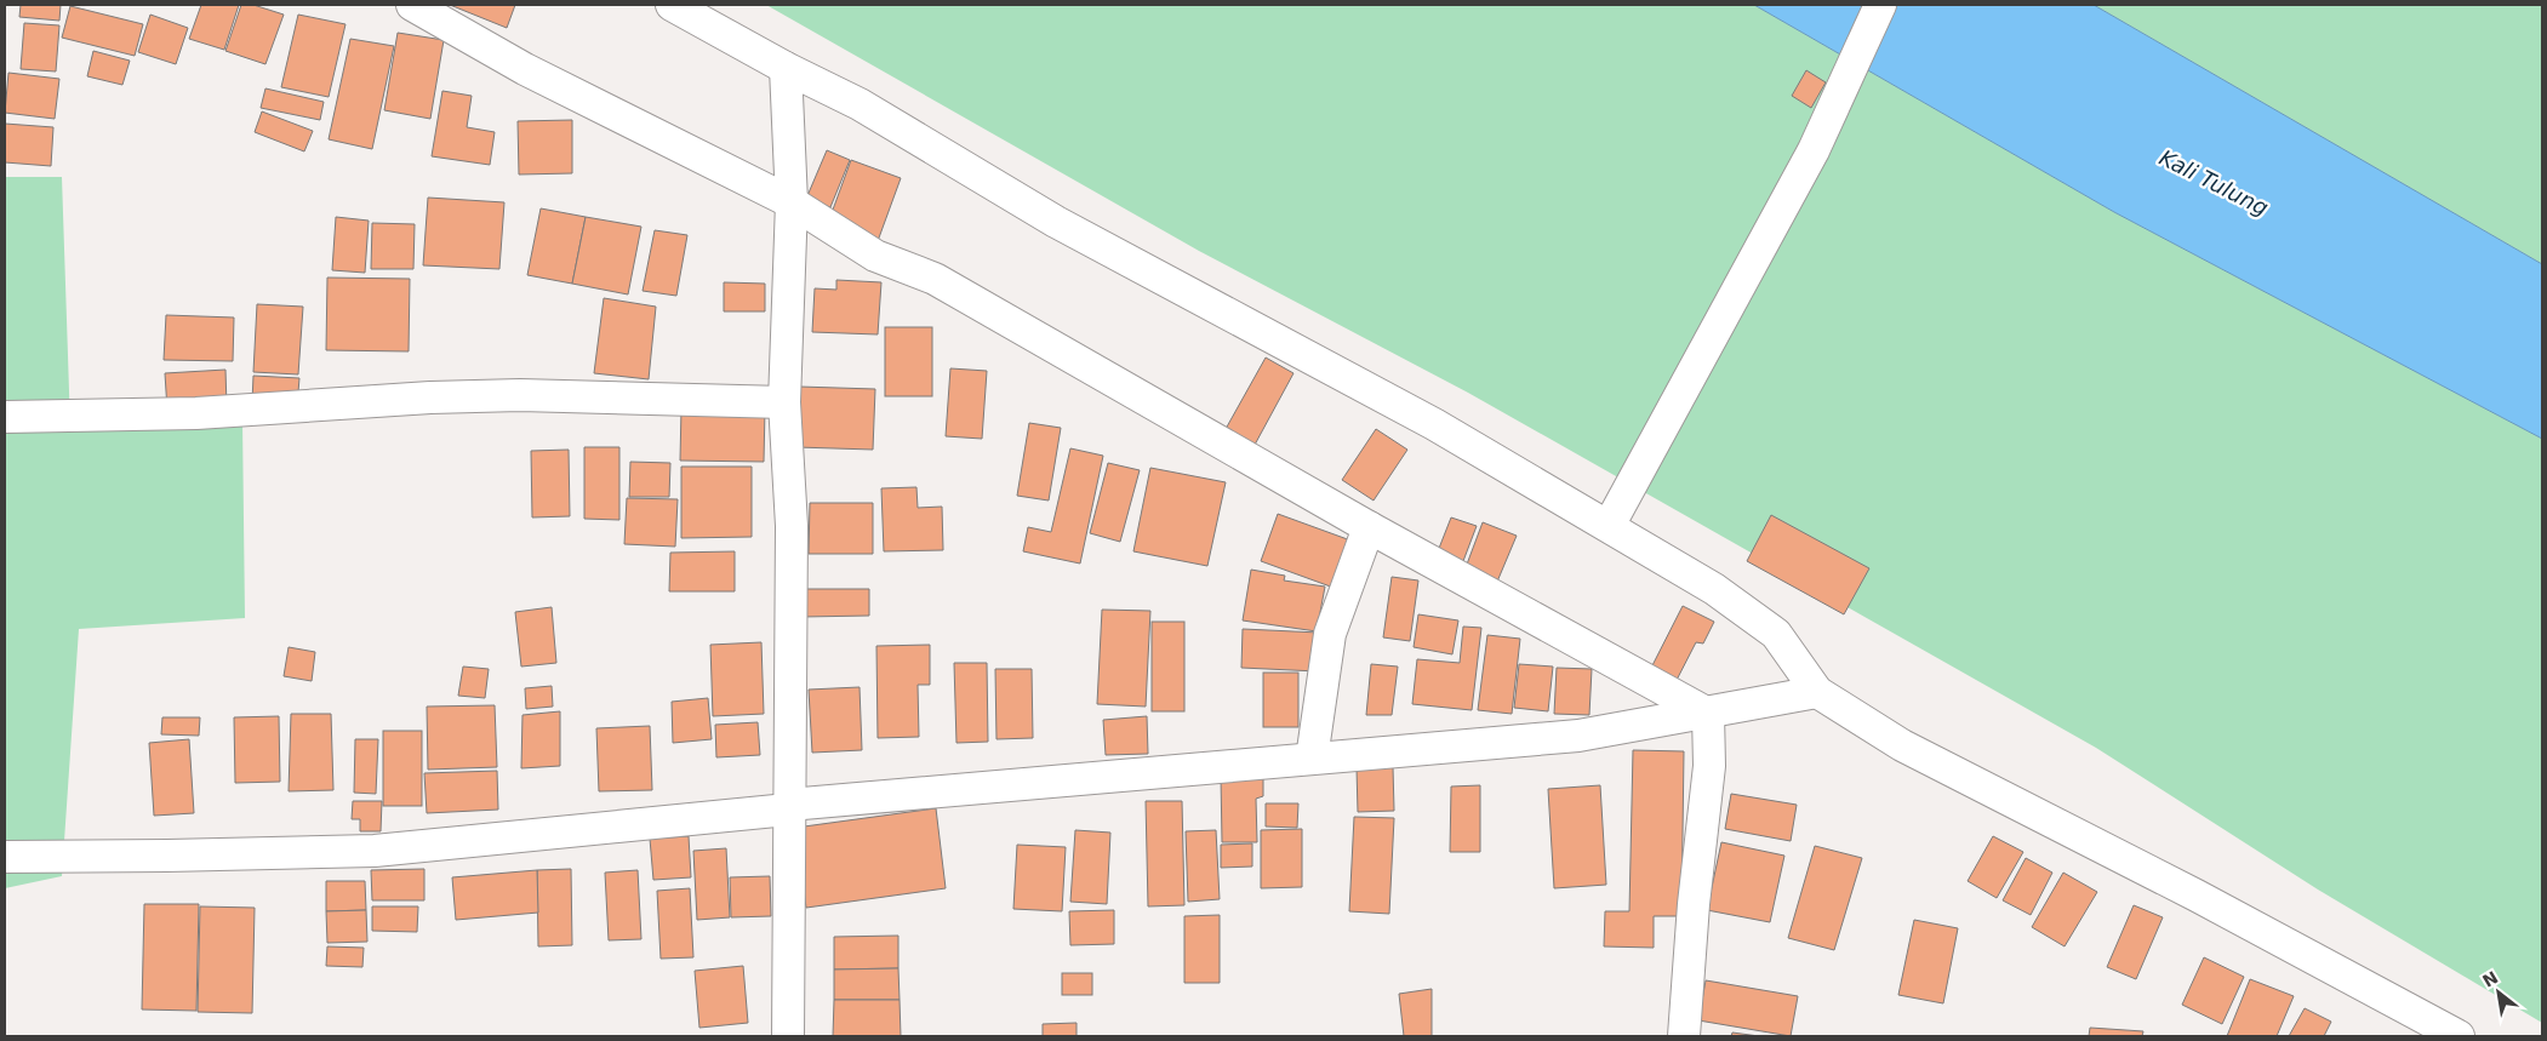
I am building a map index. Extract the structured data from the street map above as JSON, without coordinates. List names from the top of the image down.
{
  "water": ["Kali Tulung"],
  "north": "top left"
}
